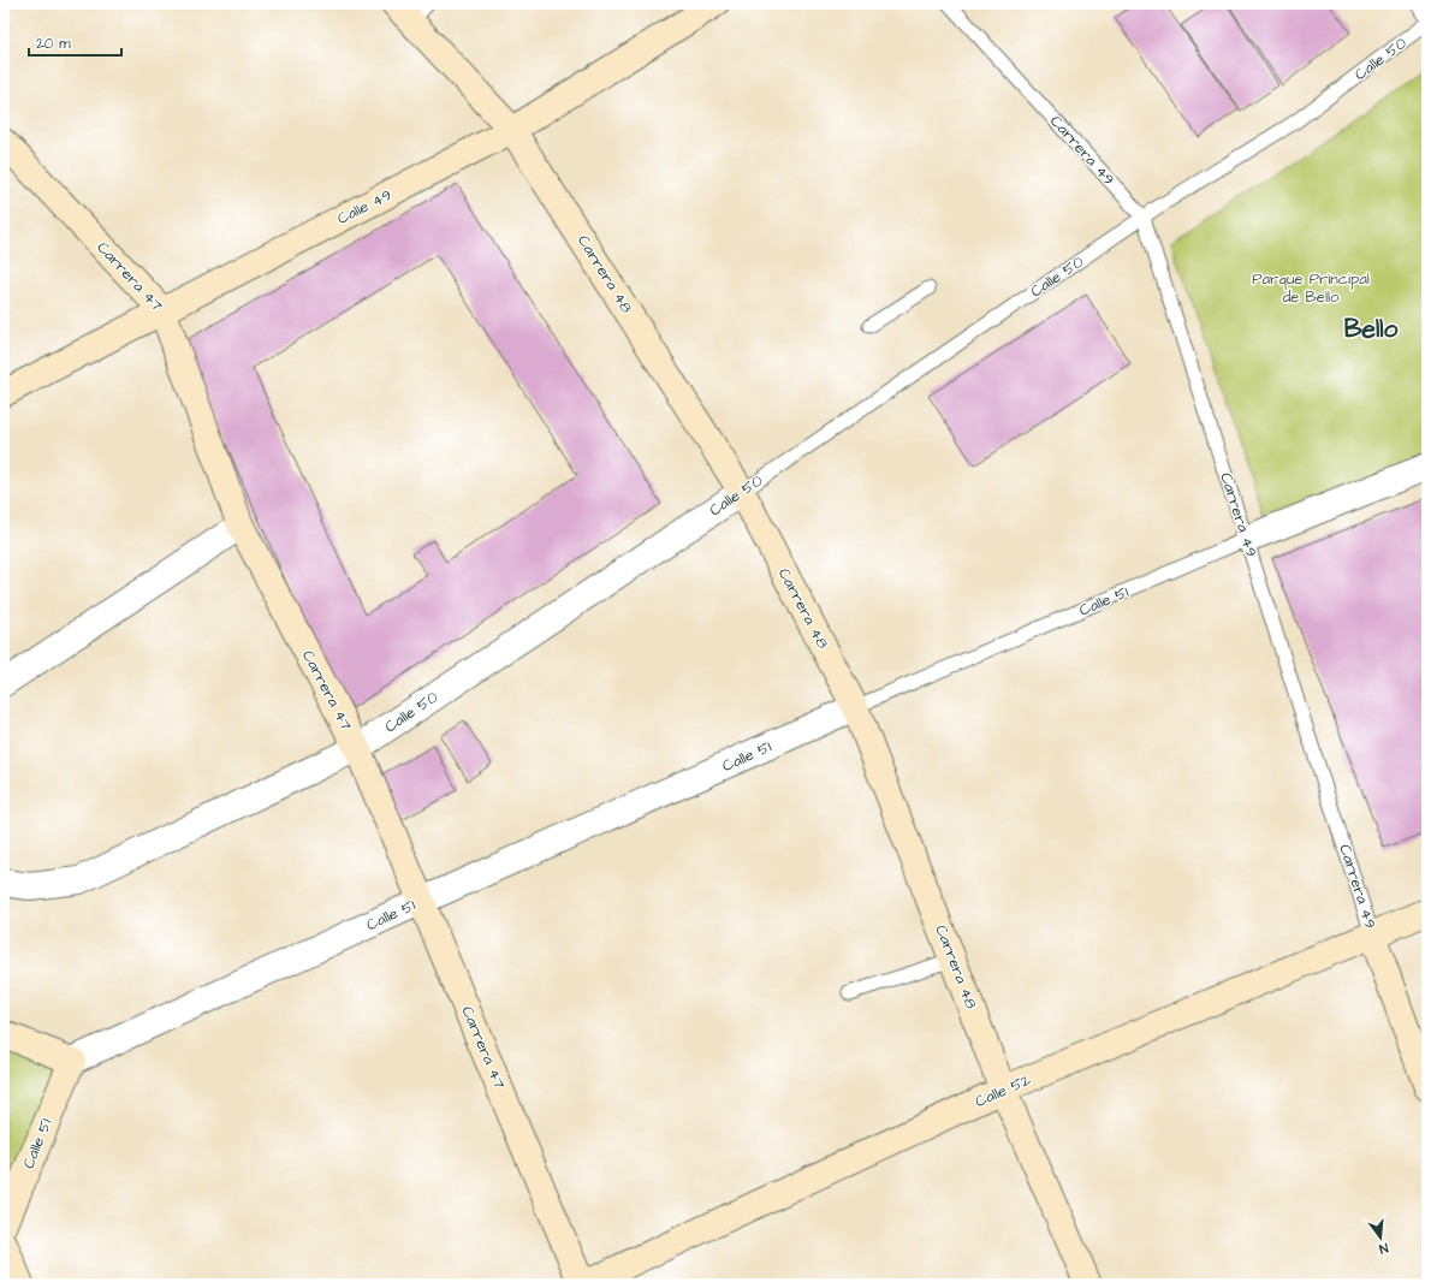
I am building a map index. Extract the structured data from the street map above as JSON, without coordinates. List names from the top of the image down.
{
  "streets": {
    "street": [
      "Calle 50",
      "Carrera 49",
      "Calle 49",
      "Carrera 48",
      "Carrera 47",
      "Calle 51",
      "Calle 52"
    ]
  },
  "crossings": [
    ["Calle 50", "Carrera 49"],
    ["Calle 50", "Carrera 48"],
    ["Calle 50", "Carrera 47"],
    ["Carrera 49", "Calle 51"],
    ["Carrera 49", "Calle 52"],
    ["Calle 49", "Carrera 48"],
    ["Calle 49", "Carrera 47"],
    ["Carrera 48", "Calle 51"],
    ["Carrera 48", "Calle 52"],
    ["Carrera 47", "Calle 51"],
    ["Carrera 47", "Calle 52"]
  ],
  "districts": ["Bello"],
  "parks": ["Parque Principal de Bello"],
  "scale_bar": "20 m",
  "north": "bottom"
}
